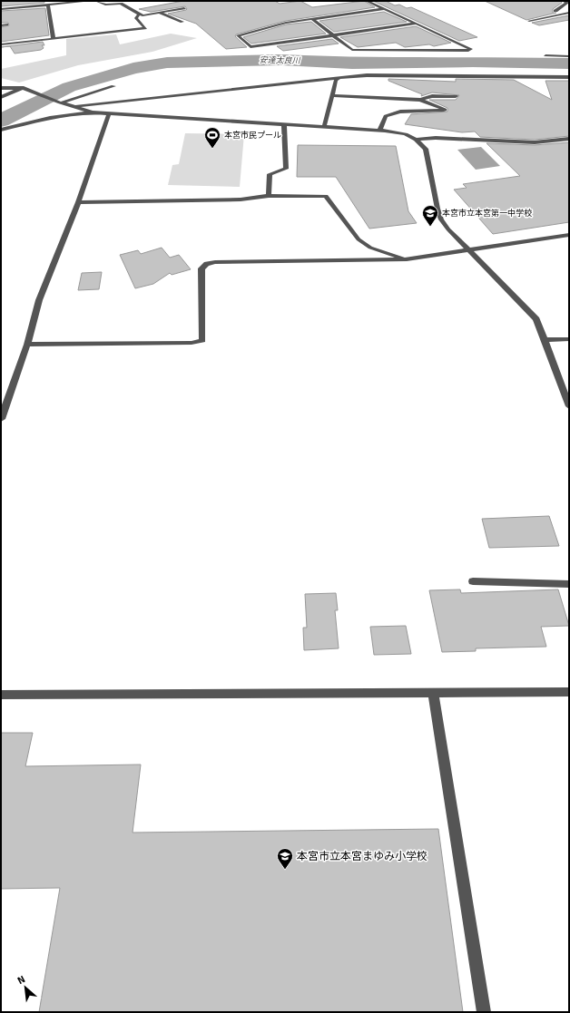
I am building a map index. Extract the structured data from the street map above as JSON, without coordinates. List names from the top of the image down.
{
  "water": ["安達太良川"],
  "places": {
    "sports": ["本宮市民プール"],
    "school or university": ["本宮市立本宮第一中学校", "本宮市立本宮まゆみ小学校"]
  },
  "north": "top left"
}
